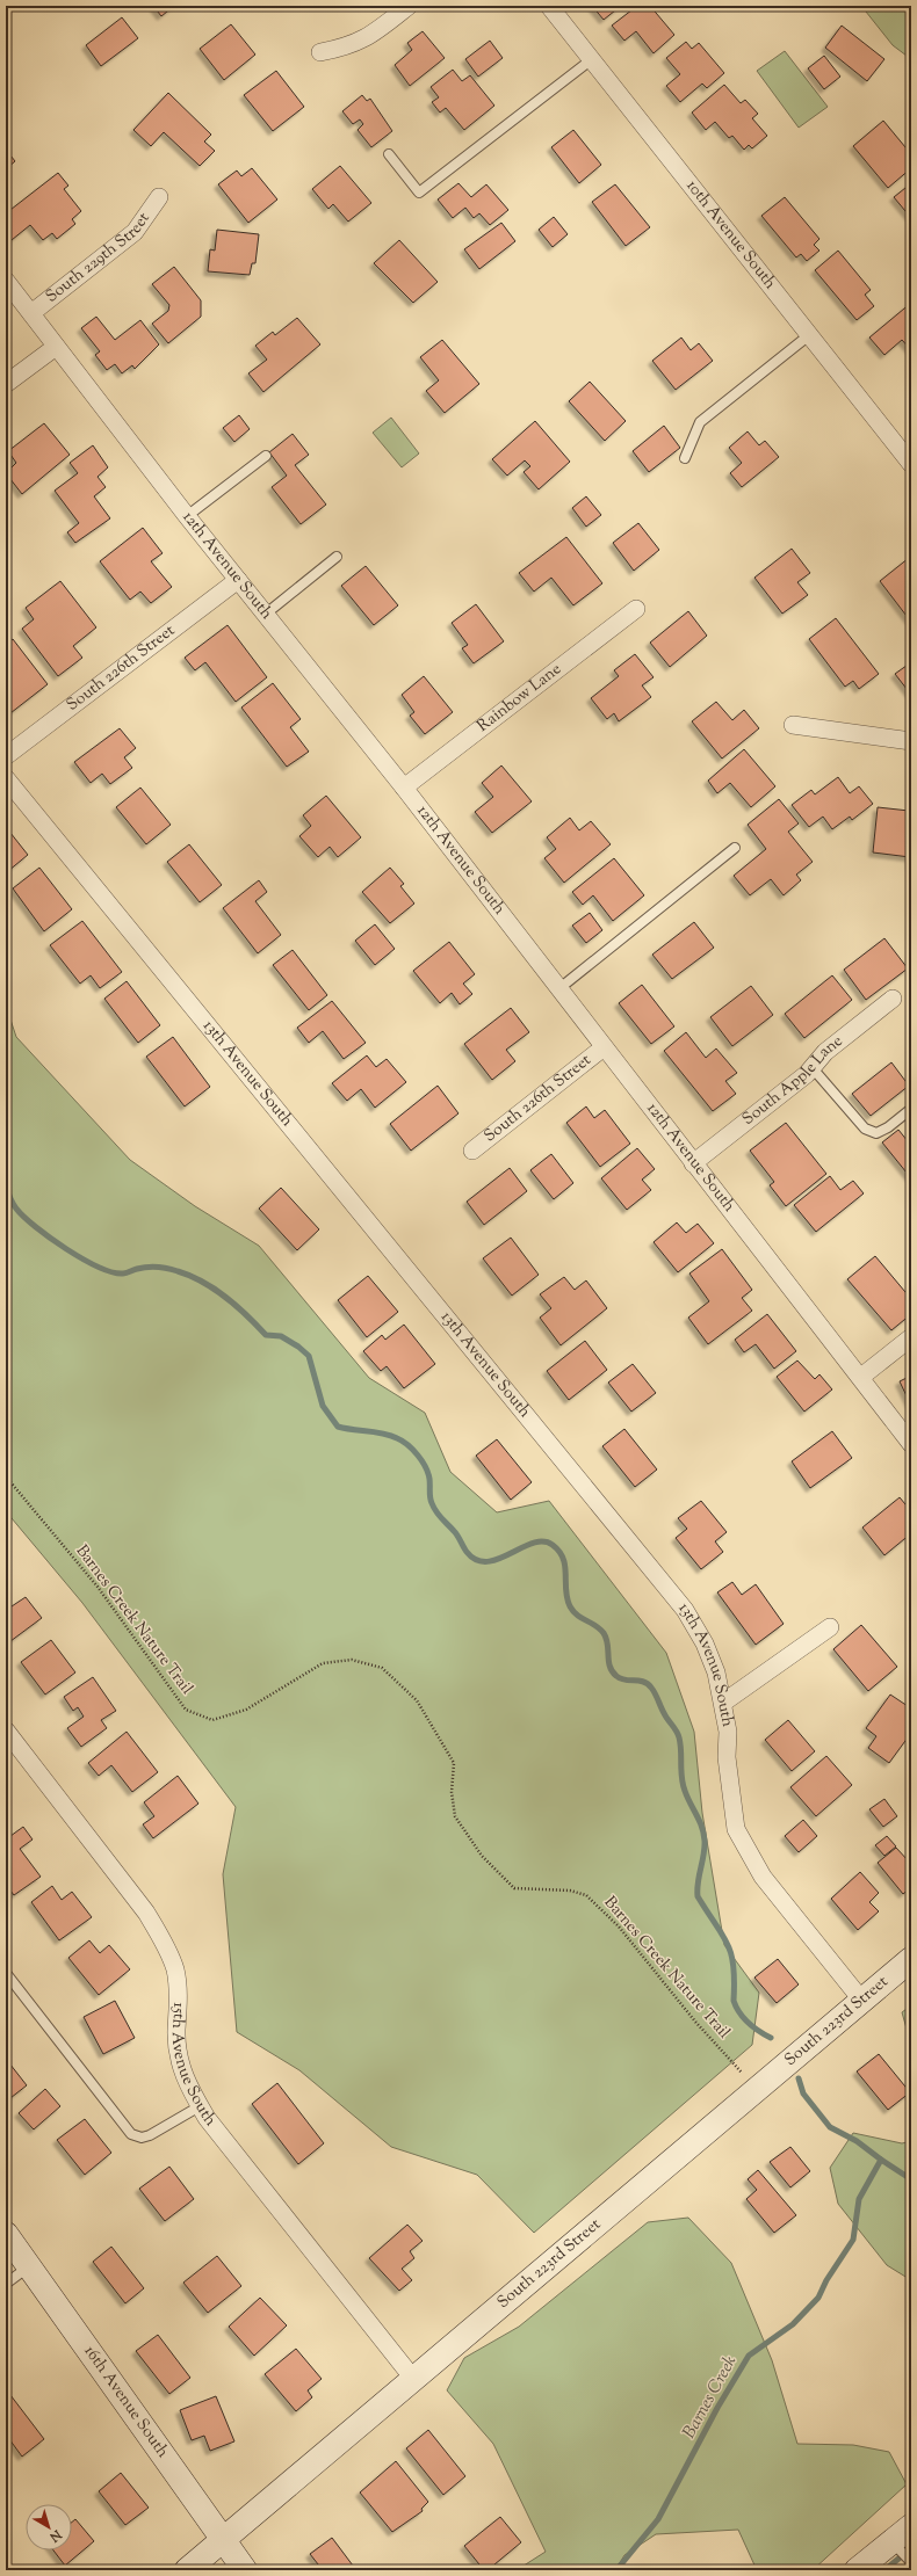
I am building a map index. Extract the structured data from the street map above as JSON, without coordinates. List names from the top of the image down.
{
  "streets": {
    "street": [
      "10th Avenue South",
      "South 229th Street",
      "12th Avenue South",
      "South 226th Street",
      "Rainbow Lane",
      "13th Avenue South",
      "South Apple Lane",
      "South 223rd Street",
      "15th Avenue South",
      "16th Avenue South"
    ],
    "path": ["Barnes Creek Nature Trail"]
  },
  "crossings": [
    ["South 229th Street", "12th Avenue South"],
    ["12th Avenue South", "South 226th Street"],
    ["12th Avenue South", "Rainbow Lane"],
    ["12th Avenue South", "South Apple Lane"],
    ["13th Avenue South", "South 223rd Street"],
    ["Barnes Creek Nature Trail", "South 223rd Street"],
    ["South 223rd Street", "15th Avenue South"],
    ["South 223rd Street", "16th Avenue South"]
  ],
  "water": ["Barnes Creek"],
  "north": "bottom right"
}
